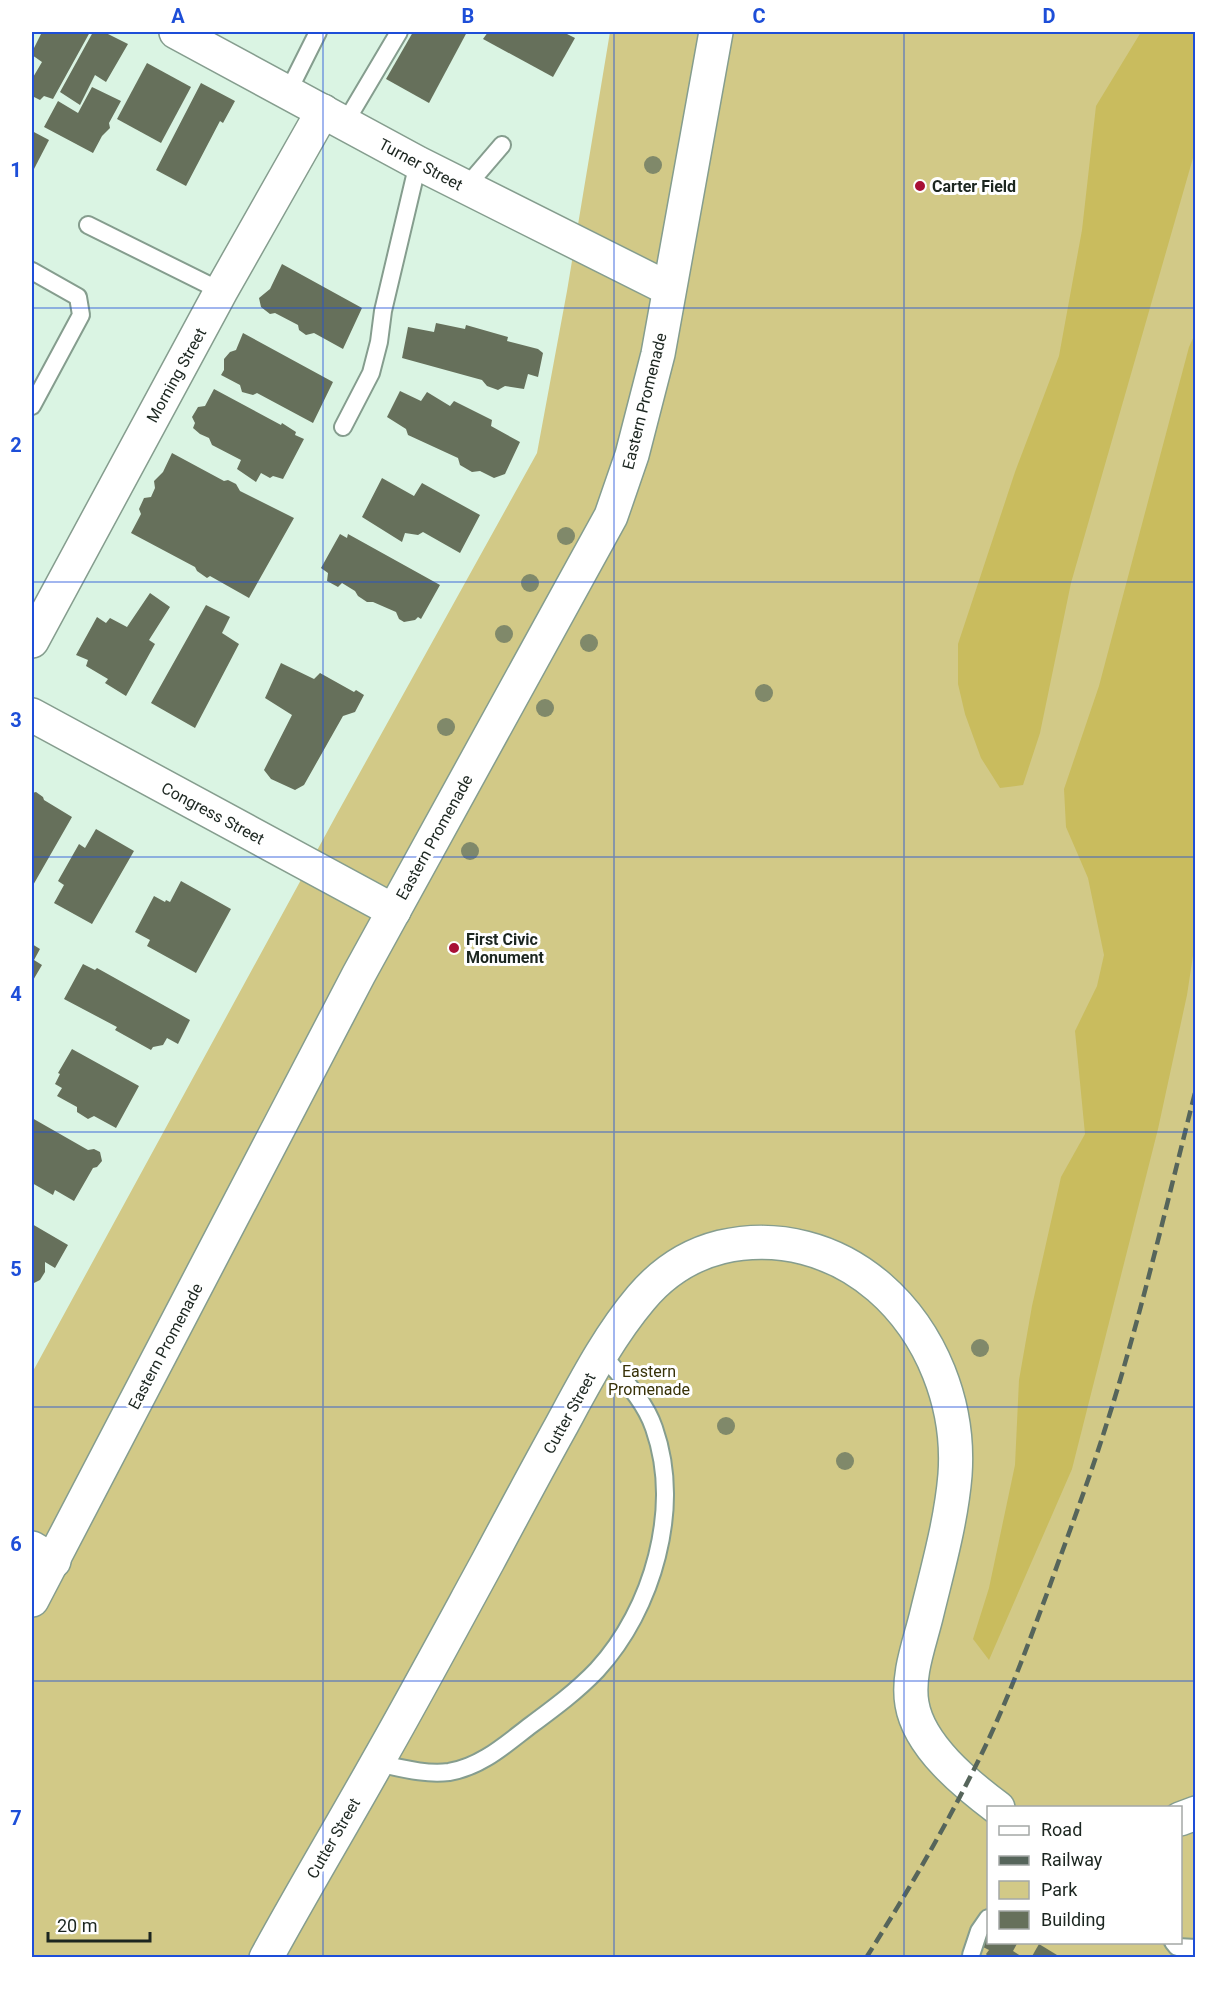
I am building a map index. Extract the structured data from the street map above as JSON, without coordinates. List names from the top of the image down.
{
  "streets": {
    "street": [
      "Turner Street",
      "Morning Street",
      "Eastern Promenade",
      "Congress Street",
      "Cutter Street"
    ]
  },
  "crossings": [
    ["Turner Street", "Morning Street"],
    ["Turner Street", "Eastern Promenade"],
    ["Eastern Promenade", "Congress Street"]
  ],
  "parks": ["Eastern Promenade"],
  "places": ["Carter Field", "First Civic Monument"],
  "legend": [
    "Road",
    "Railway",
    "Park",
    "Building"
  ],
  "scale_bar": "20 m",
  "grid": {
    "columns": [
      "A",
      "B",
      "C",
      "D"
    ],
    "rows": [
      "1",
      "2",
      "3",
      "4",
      "5",
      "6",
      "7"
    ]
  }
}
